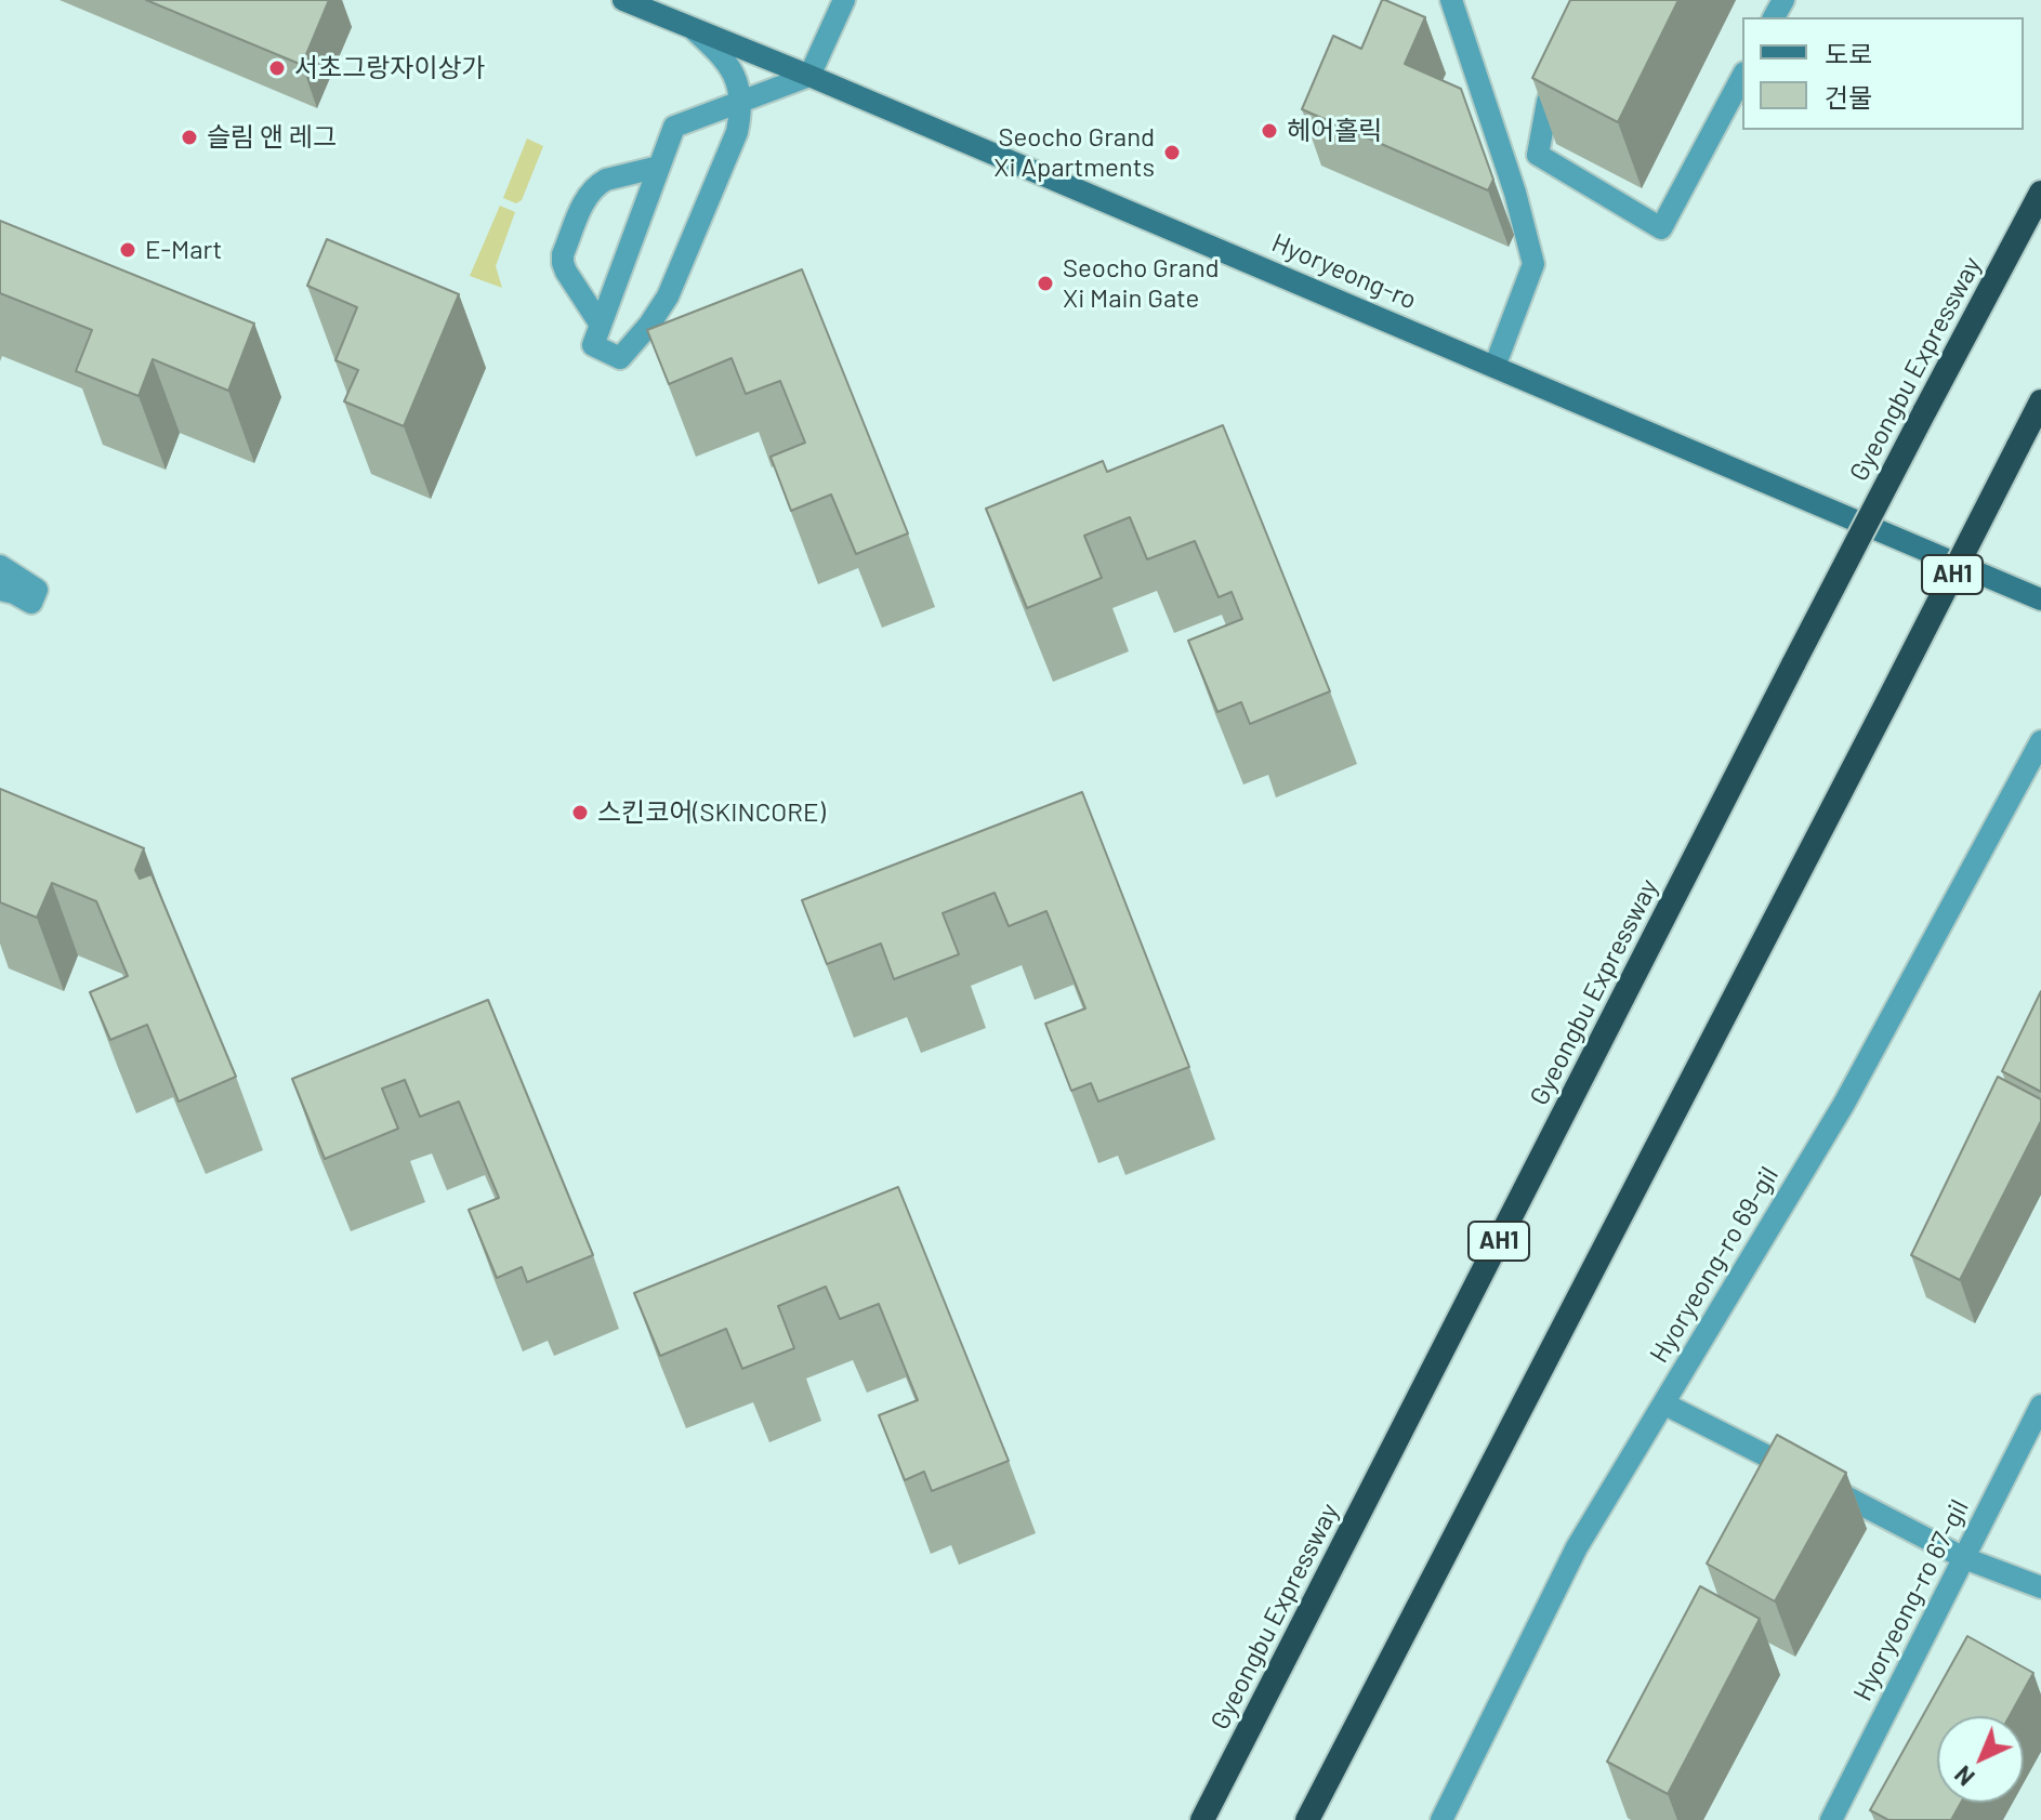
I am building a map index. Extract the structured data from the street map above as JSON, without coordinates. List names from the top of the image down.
{
  "streets": {
    "highway": ["Gyeongbu Expressway", "AH1"],
    "main road": ["Hyoryeong-ro"],
    "street": ["Hyoryeong-ro 69-gil", "Hyoryeong-ro 67-gil"]
  },
  "places": [
    "서초그랑자이상가",
    "헤어홀릭",
    "슬림 앤 레그",
    "Seocho Grand Xi Apartments",
    "E-Mart",
    "Seocho Grand Xi Main Gate",
    "스킨코어(SKINCORE)"
  ],
  "legend": ["도로", "건물"],
  "north": "bottom left"
}
